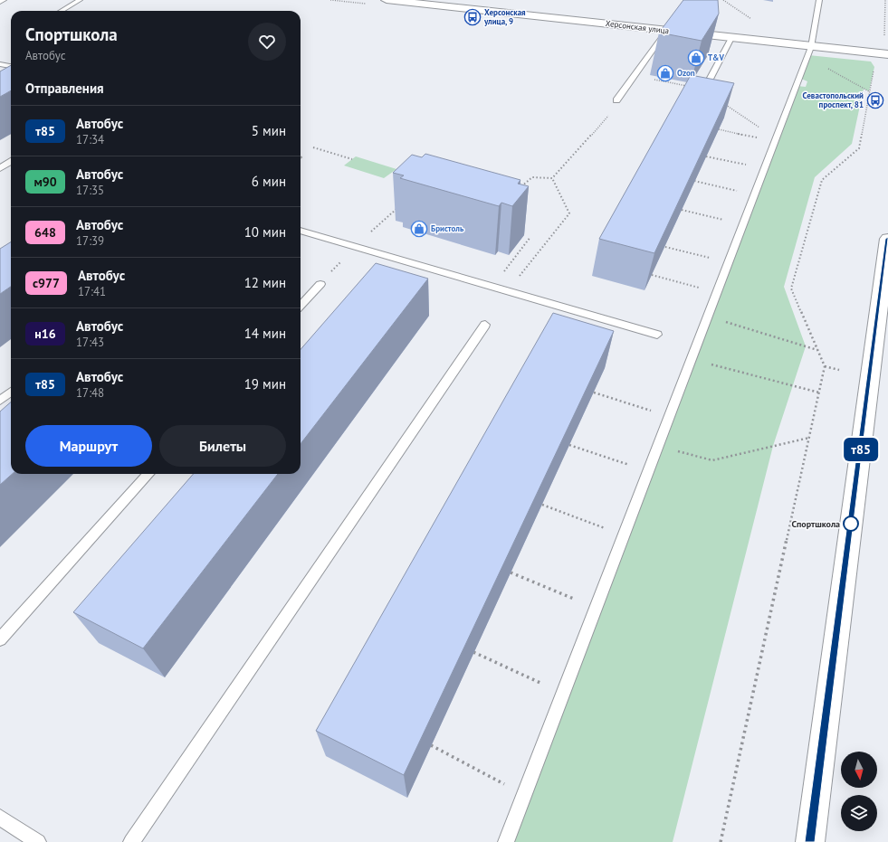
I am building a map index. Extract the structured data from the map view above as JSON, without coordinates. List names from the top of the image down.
{
  "streets": {
    "street": ["Херсонская улица"]
  },
  "places": {
    "bus stop": ["Херсонская улица, 9", "Севастопольский проспект, 81"],
    "shop": ["T&V", "Ozon", "Бристоль"],
    "other": ["Спортшкола"]
  },
  "lines": ["bus line т85"],
  "north": "bottom",
  "page": {
    "on_map": "т85",
    "heading": [
      ["Спортшкола", "Автобус"],
      "Отправления"
    ],
    "list": [
      {
        "mark": "т85",
        "name": "Автобус",
        "note": "17:34",
        "value": "5 мин"
      },
      {
        "mark": "м90",
        "name": "Автобус",
        "note": "17:35",
        "value": "6 мин"
      },
      {
        "mark": "648",
        "name": "Автобус",
        "note": "17:39",
        "value": "10 мин"
      },
      {
        "mark": "с977",
        "name": "Автобус",
        "note": "17:41",
        "value": "12 мин"
      },
      {
        "mark": "н16",
        "name": "Автобус",
        "note": "17:43",
        "value": "14 мин"
      },
      {
        "mark": "т85",
        "name": "Автобус",
        "note": "17:48",
        "value": "19 мин"
      }
    ],
    "buttons": ["Маршрут", "Билеты"]
  }
}
